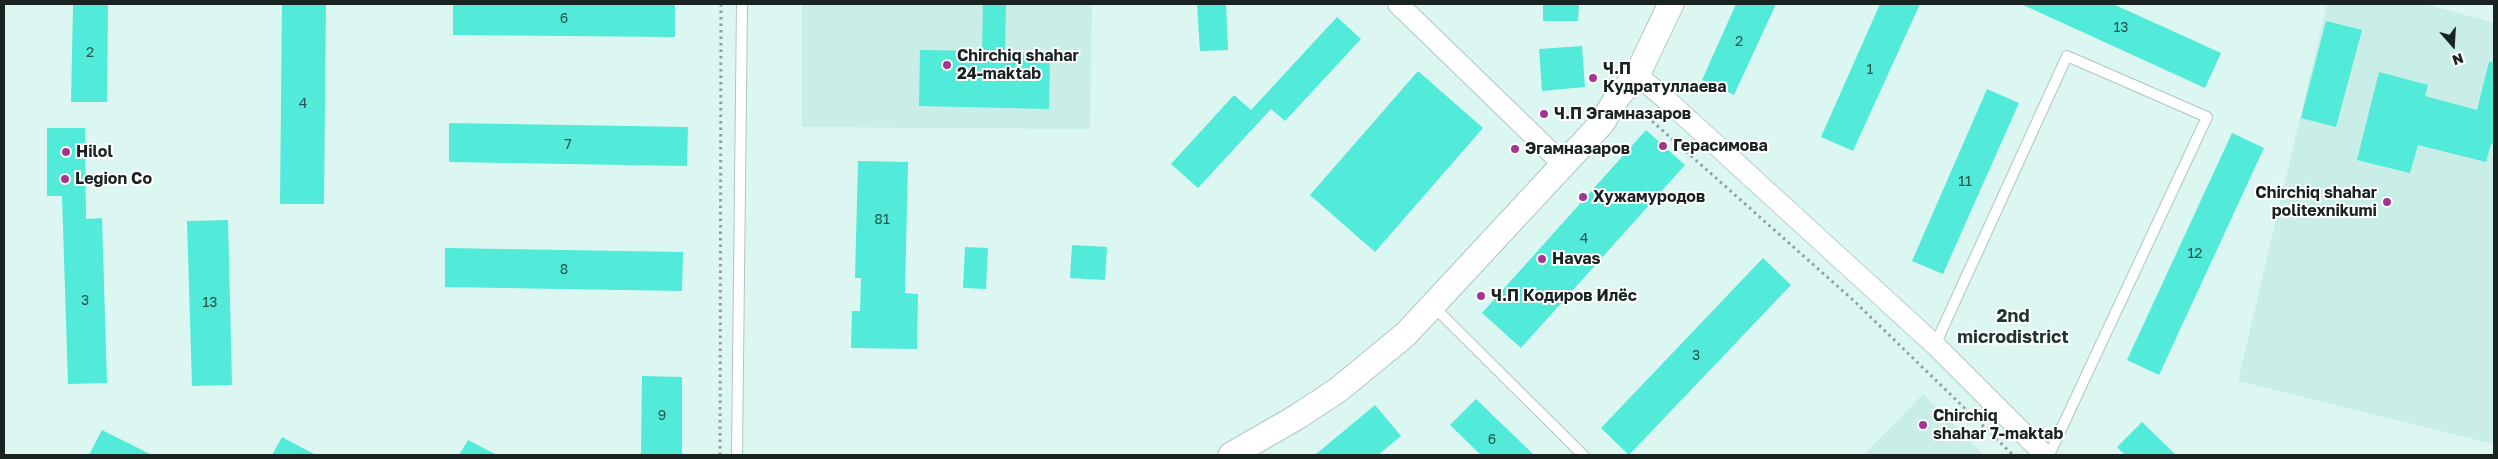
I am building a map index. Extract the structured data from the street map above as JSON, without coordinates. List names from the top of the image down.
{
  "districts": ["2nd microdistrict"],
  "places": [
    "Chirchiq shahar 24-maktab",
    "Ч.П Кудратуллаева",
    "Ч.П Эгамназаров",
    "Герасимова",
    "Эгамназаров",
    "Hilol",
    "Legion Co",
    "Хужамуродов",
    "Chirchiq shahar politexnikumi",
    "Havas",
    "Ч.П Кодиров Илёс",
    "Chirchiq shahar 7-maktab"
  ],
  "house_numbers": [
    "6",
    "13",
    "2",
    "2",
    "1",
    "4",
    "7",
    "11",
    "81",
    "4",
    "12",
    "8",
    "3",
    "13",
    "3",
    "9",
    "6"
  ],
  "north": "bottom"
}
